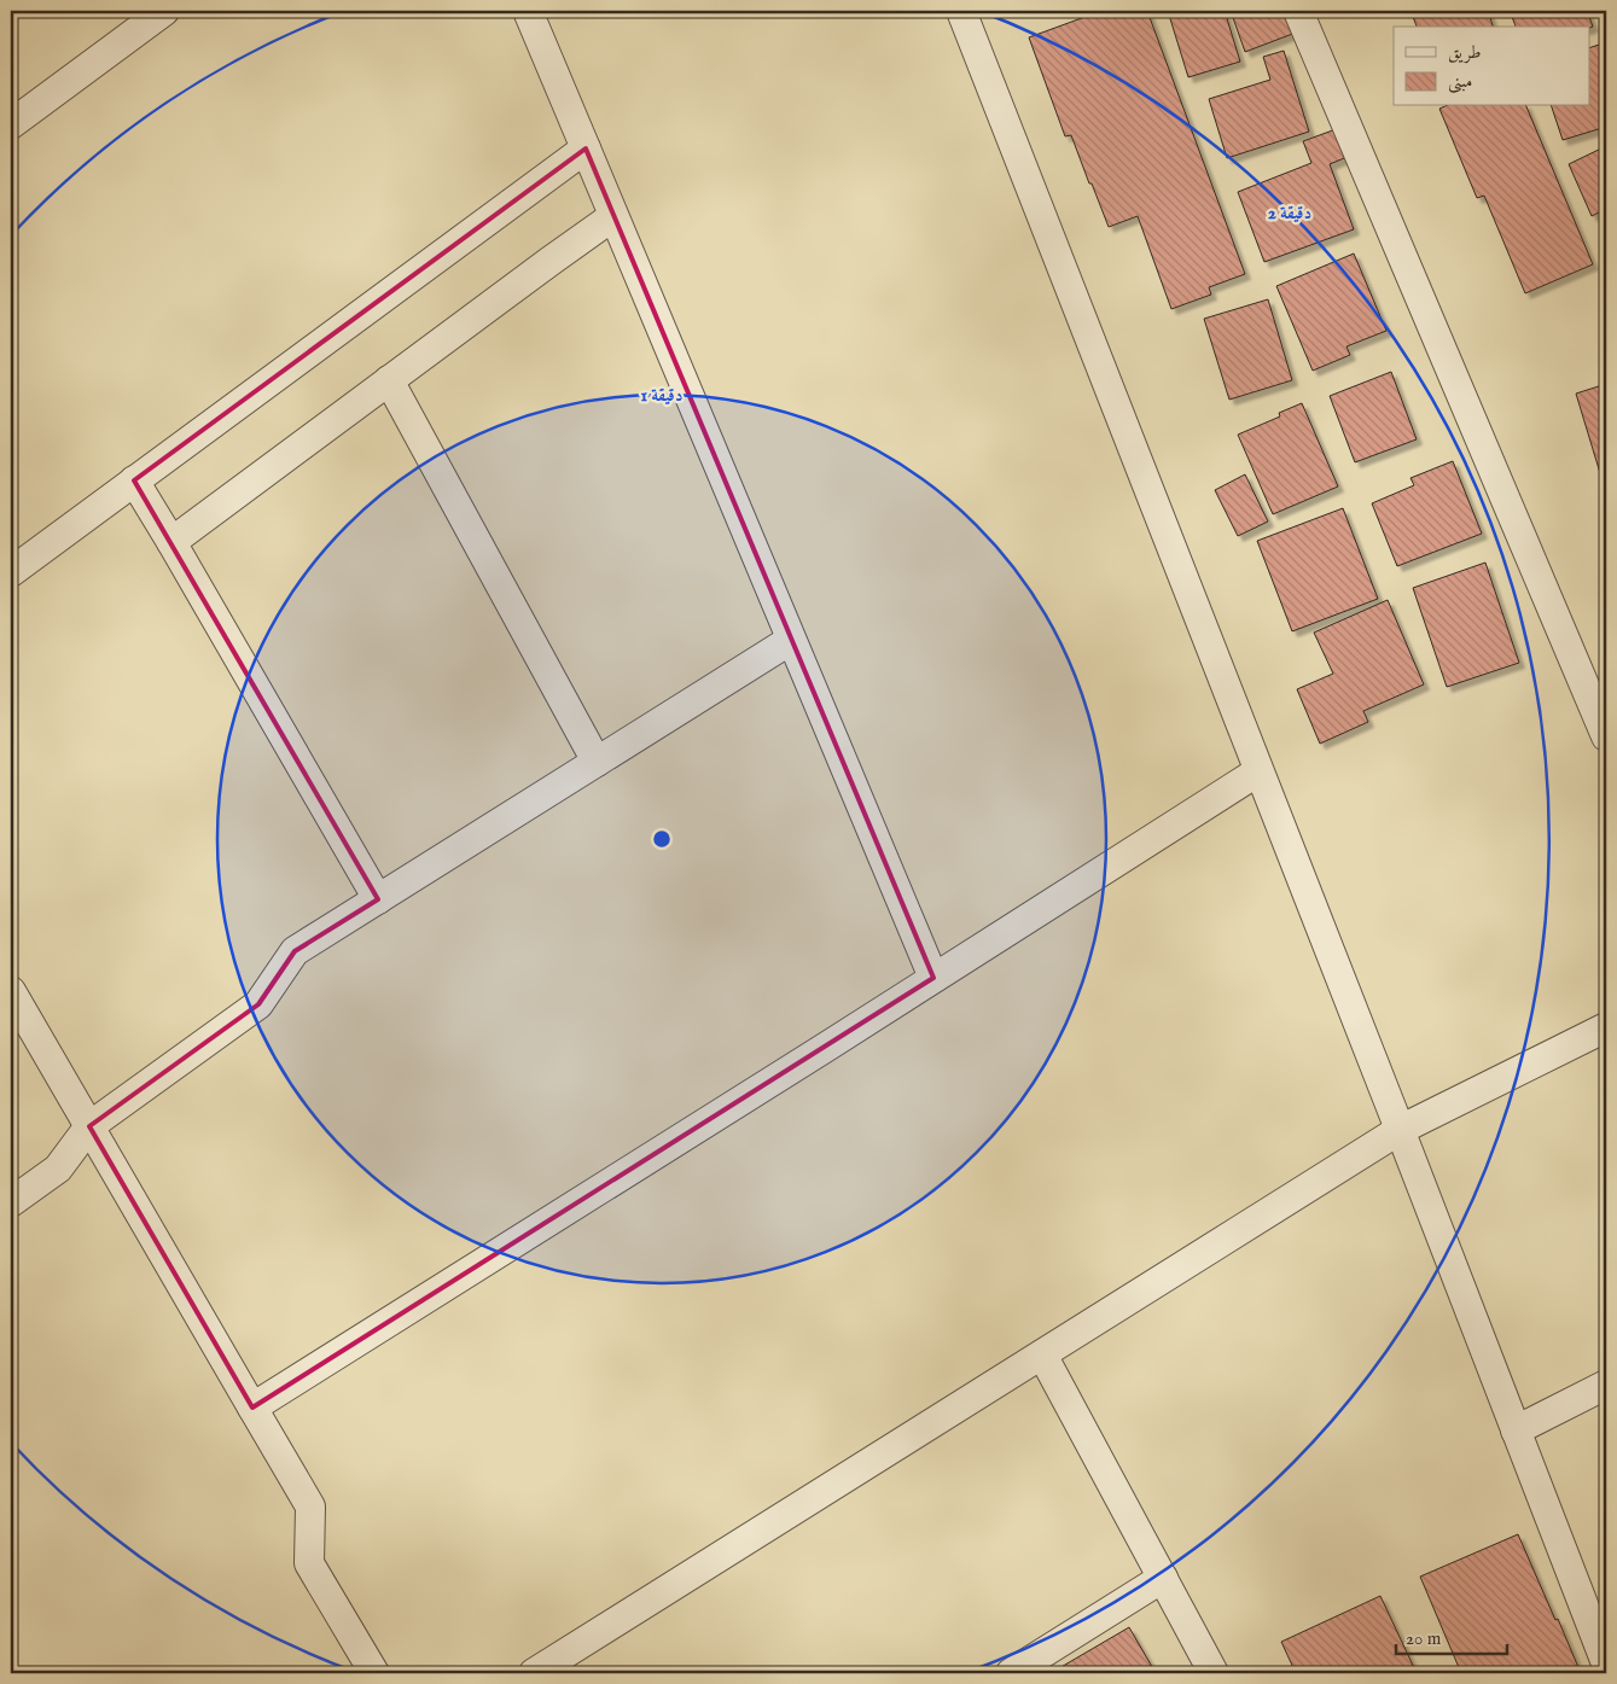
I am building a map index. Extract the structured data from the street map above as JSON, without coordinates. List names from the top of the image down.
{
  "legend": ["طريق", "مبنى"],
  "scale_bar": "20 m",
  "rings": ["2 دقيقة", "1 دقيقة"]
}
